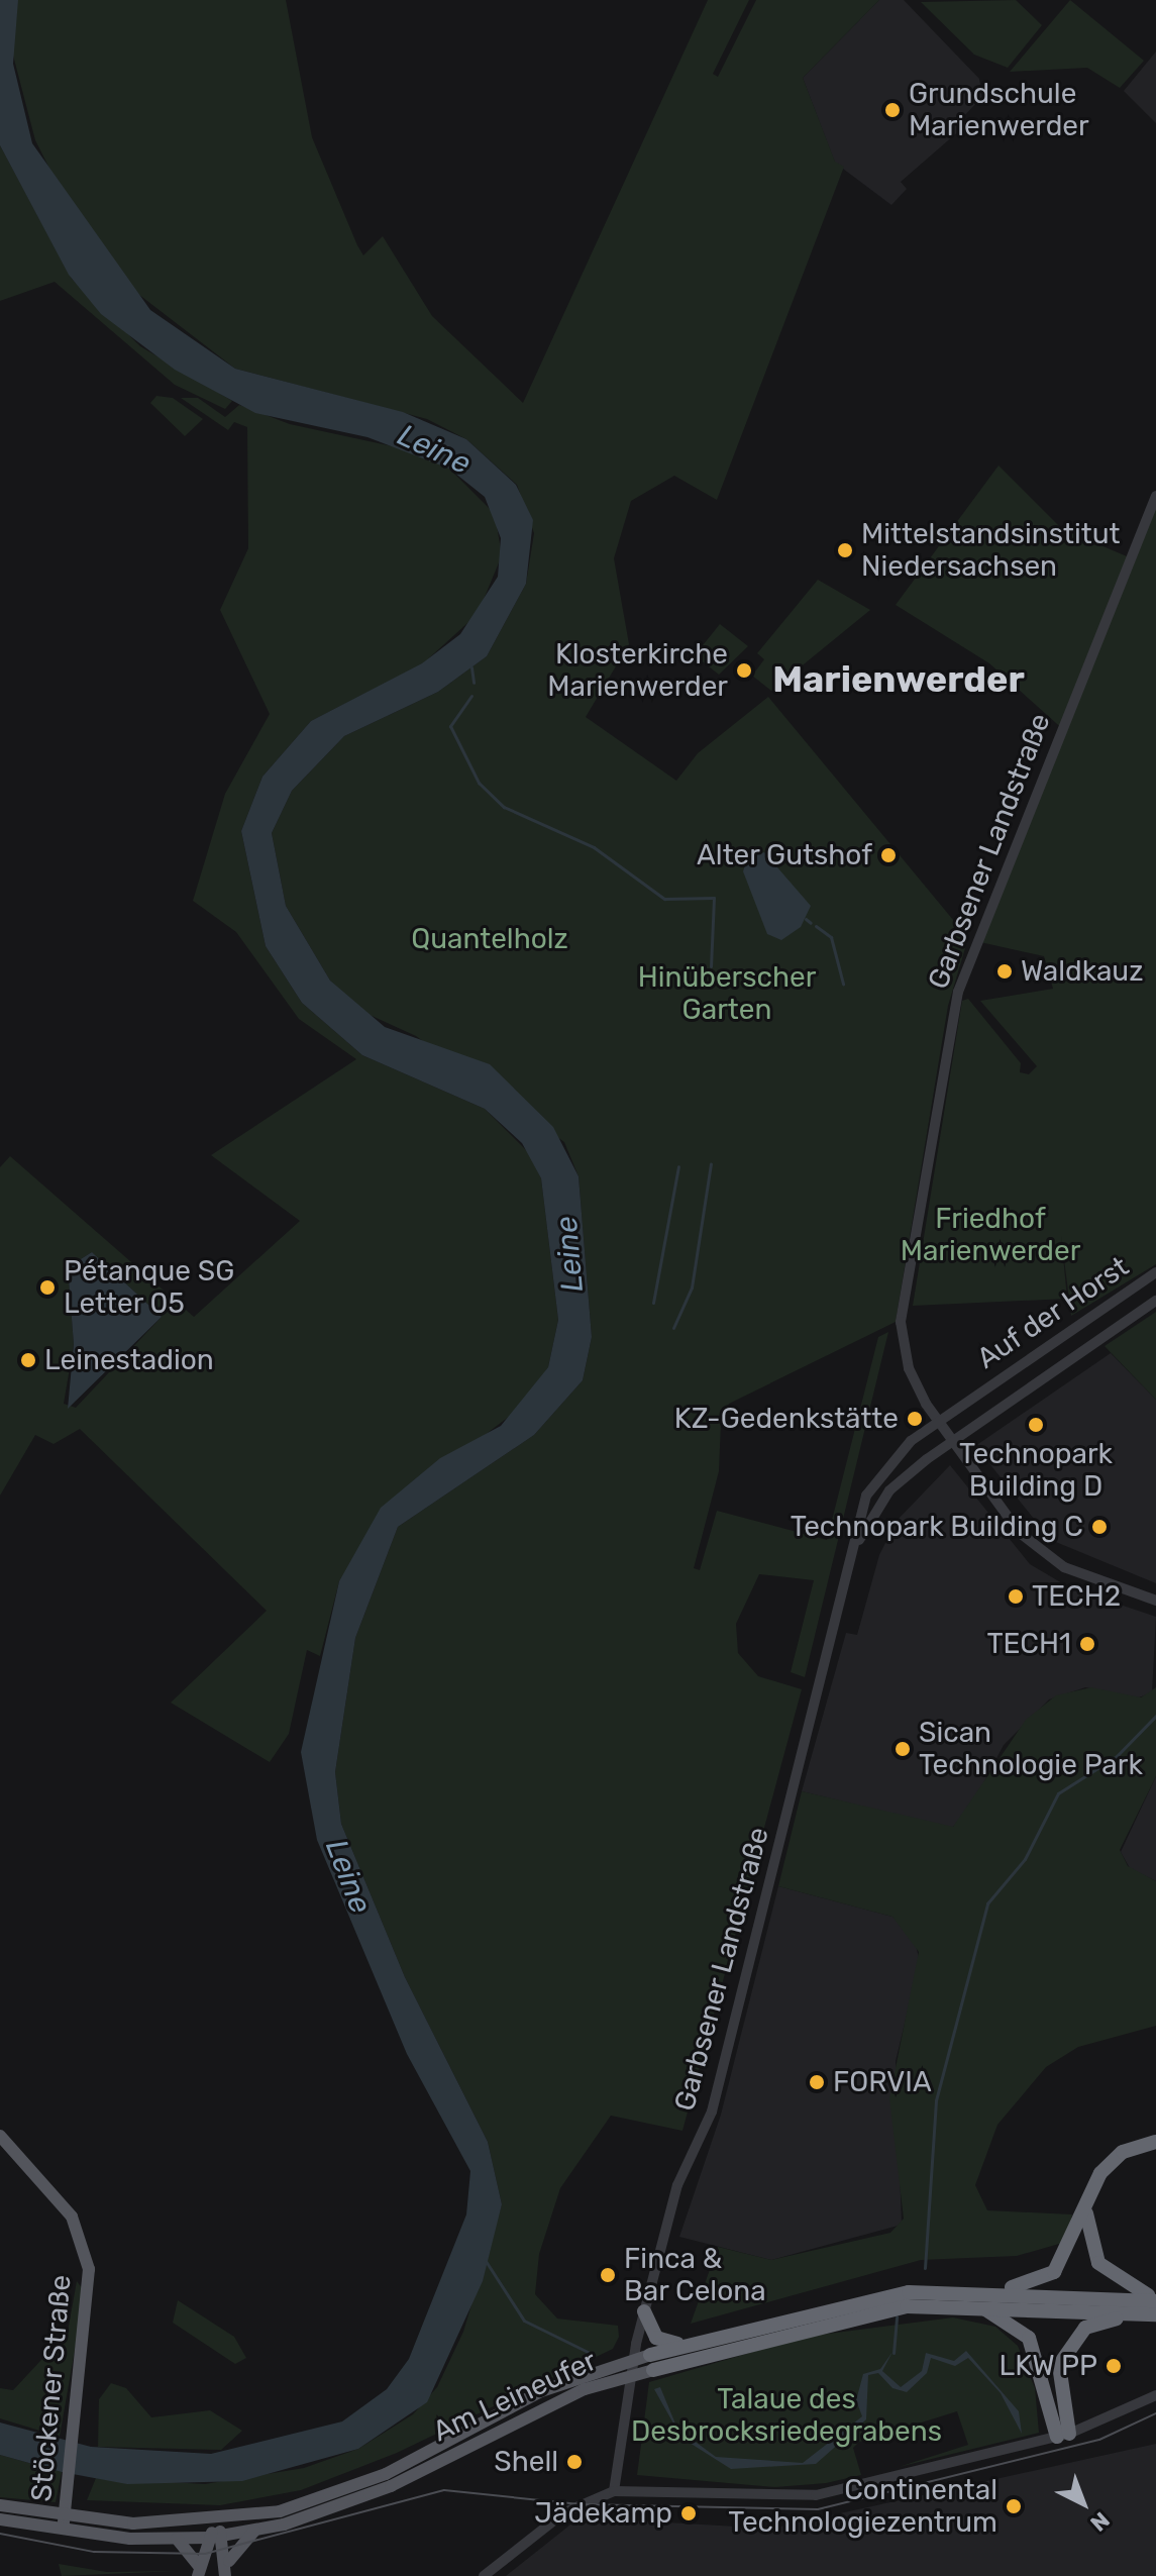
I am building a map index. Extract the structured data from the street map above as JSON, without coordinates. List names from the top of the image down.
{
  "streets": {
    "highway": ["Am Leineufer"],
    "main road": ["Stöckener Straße"],
    "street": ["Garbsener Landstraße", "Auf der Horst"]
  },
  "crossings": [
    ["Garbsener Landstraße", "Auf der Horst"],
    ["Garbsener Landstraße", "Am Leineufer"],
    ["Stöckener Straße", "Am Leineufer"]
  ],
  "districts": ["Marienwerder"],
  "water": ["Leine"],
  "parks": [
    "Quantelholz",
    "Hinüberscher Garten",
    "Friedhof Marienwerder",
    "Talaue des Desbrocksriedegrabens"
  ],
  "places": [
    "Grundschule Marienwerder",
    "Mittelstandsinstitut Niedersachsen",
    "Klosterkirche Marienwerder",
    "Alter Gutshof",
    "Waldkauz",
    "Pétanque SG Letter 05",
    "Leinestadion",
    "KZ-Gedenkstätte",
    "Technopark Building D",
    "Technopark Building C",
    "TECH2",
    "TECH1",
    "Sican Technologie Park",
    "FORVIA",
    "Finca & Bar Celona",
    "LKW PP",
    "Shell",
    "Continental Technologiezentrum",
    "Jädekamp"
  ],
  "north": "bottom right"
}
